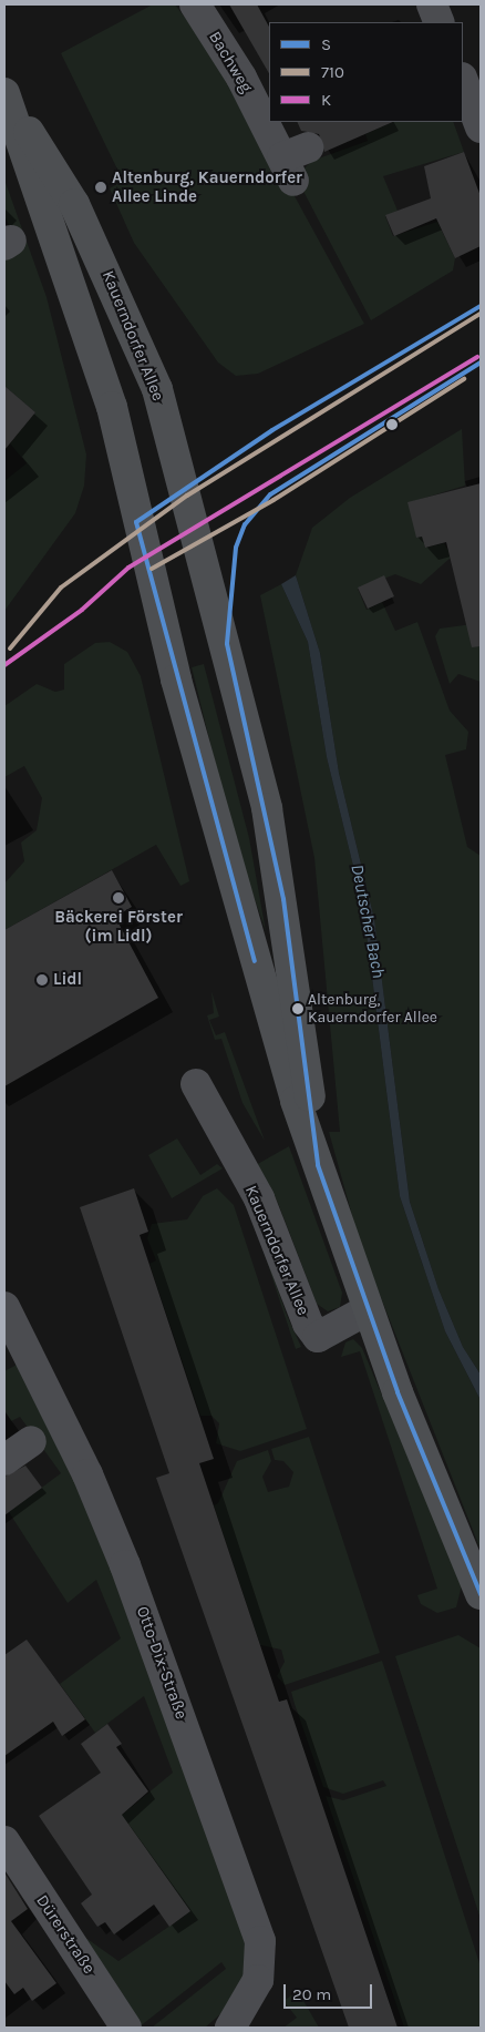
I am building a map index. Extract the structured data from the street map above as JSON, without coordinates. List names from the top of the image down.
{
  "streets": {
    "main road": ["Kauerndorfer Allee"],
    "street": ["Bachweg", "Otto-Dix-Straße", "Dürerstraße"]
  },
  "water": ["Deutscher Bach"],
  "places": [
    "Altenburg, Kauerndorfer Allee Linde",
    "Bäckerei Förster (im Lidl)",
    "Lidl",
    "Altenburg, Kauerndorfer Allee"
  ],
  "lines": ["transit line S", "transit line 710", "transit line K"],
  "legend": ["S", "710", "K"],
  "scale_bar": "20 m"
}
